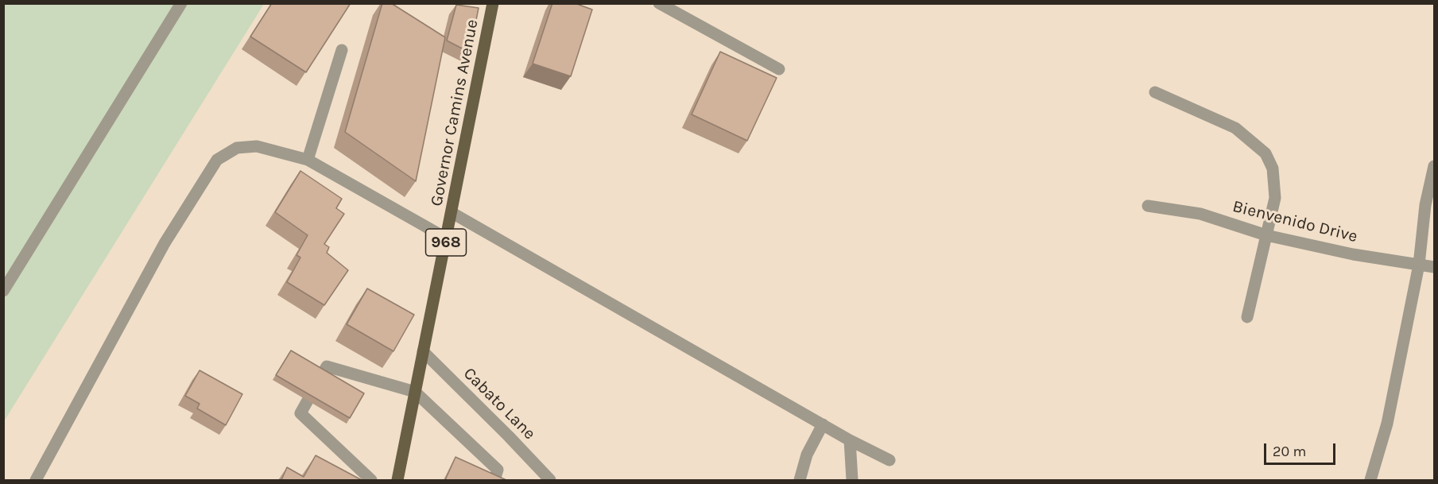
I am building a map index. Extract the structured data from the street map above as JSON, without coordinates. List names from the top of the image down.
{
  "streets": {
    "main road": ["Governor Camins Avenue", "968"],
    "street": ["Bienvenido Drive", "Cabato Lane"]
  },
  "crossings": [
    ["Governor Camins Avenue", "Cabato Lane"]
  ],
  "scale_bar": "20 m"
}
